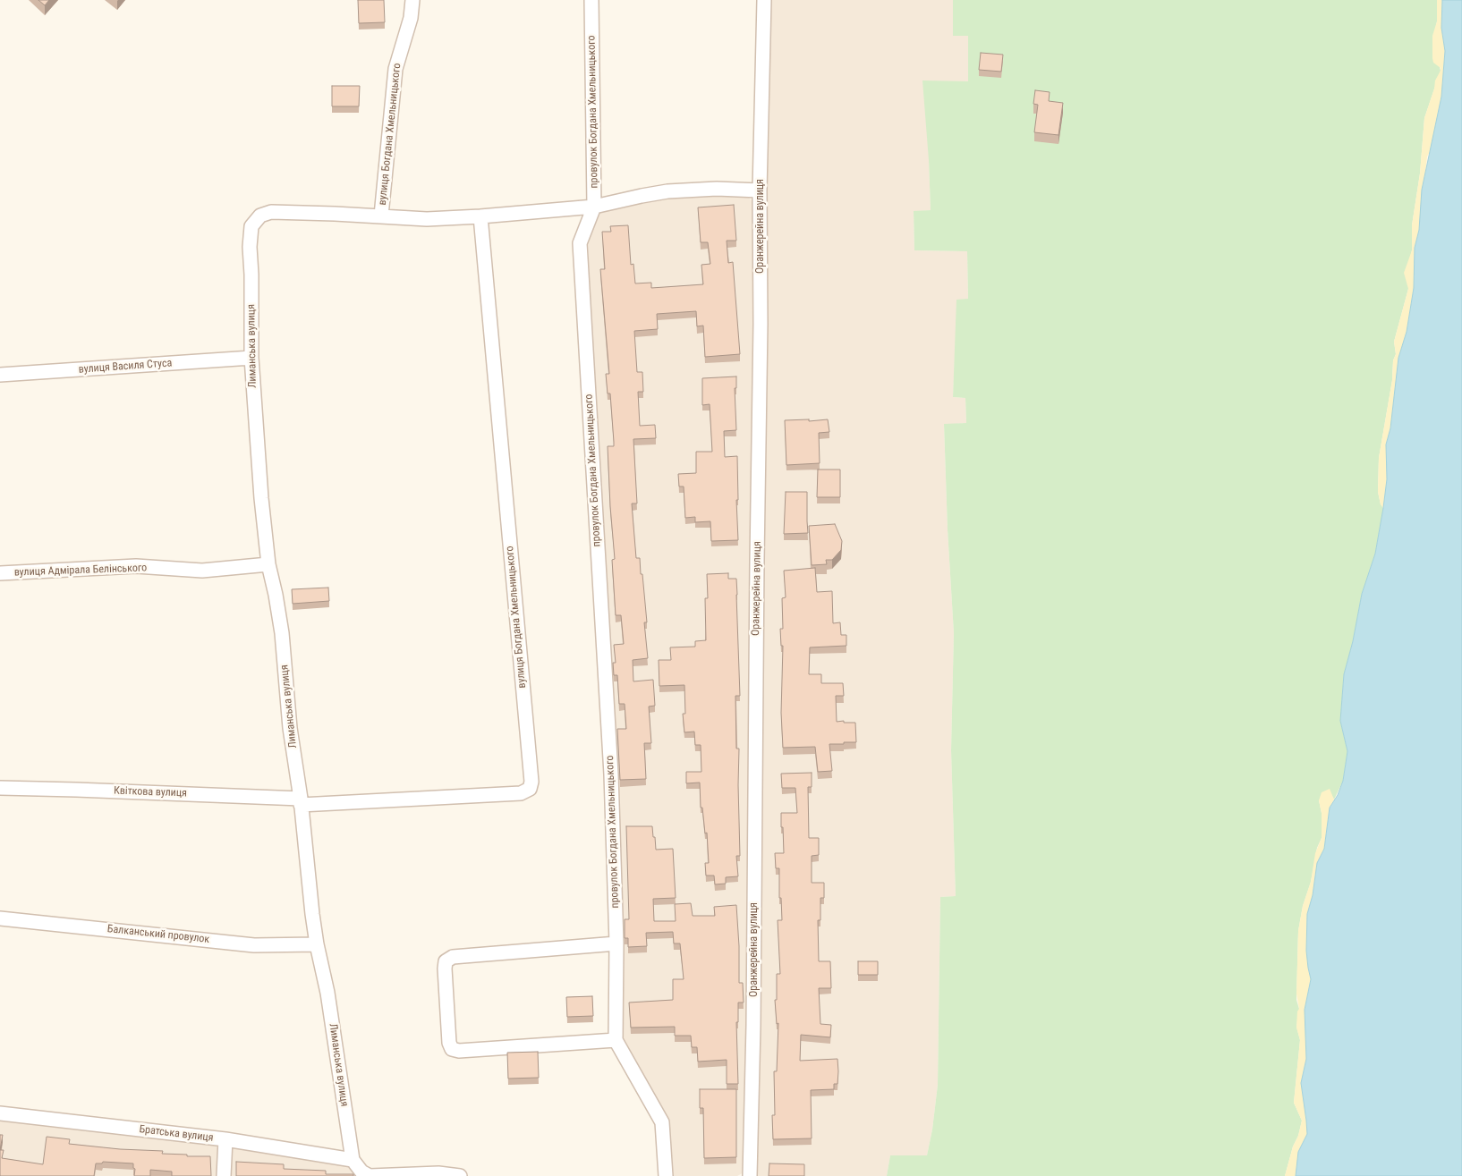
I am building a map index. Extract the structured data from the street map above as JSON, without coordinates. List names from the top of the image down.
{
  "streets": {
    "street": [
      "провулок Богдана Хмельницького",
      "вулиця Богдана Хмельницького",
      "Оранжерейна вулиця",
      "Лиманська вулиця",
      "вулиця Василя Стуса",
      "вулиця Адмірала Белінського",
      "Квіткова вулиця",
      "Балканський провулок",
      "Братська вулиця"
    ]
  },
  "crossings": [
    ["вулиця Богдана Хмельницького", "Лиманська вулиця"],
    ["вулиця Богдана Хмельницького", "Квіткова вулиця"],
    ["Лиманська вулиця", "вулиця Василя Стуса"],
    ["Лиманська вулиця", "вулиця Адмірала Белінського"],
    ["Лиманська вулиця", "Квіткова вулиця"],
    ["Лиманська вулиця", "Балканський провулок"],
    ["Лиманська вулиця", "Братська вулиця"]
  ]
}
